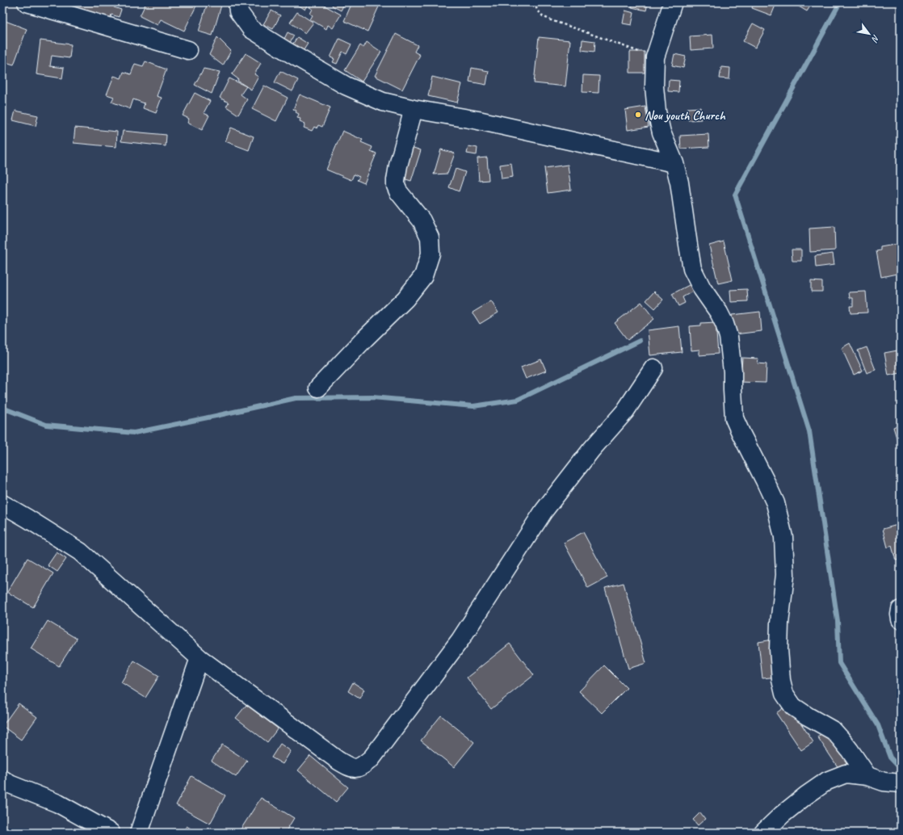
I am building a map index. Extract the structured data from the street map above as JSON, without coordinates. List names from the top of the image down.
{
  "places": ["Nou youth Church"],
  "north": "bottom right"
}
